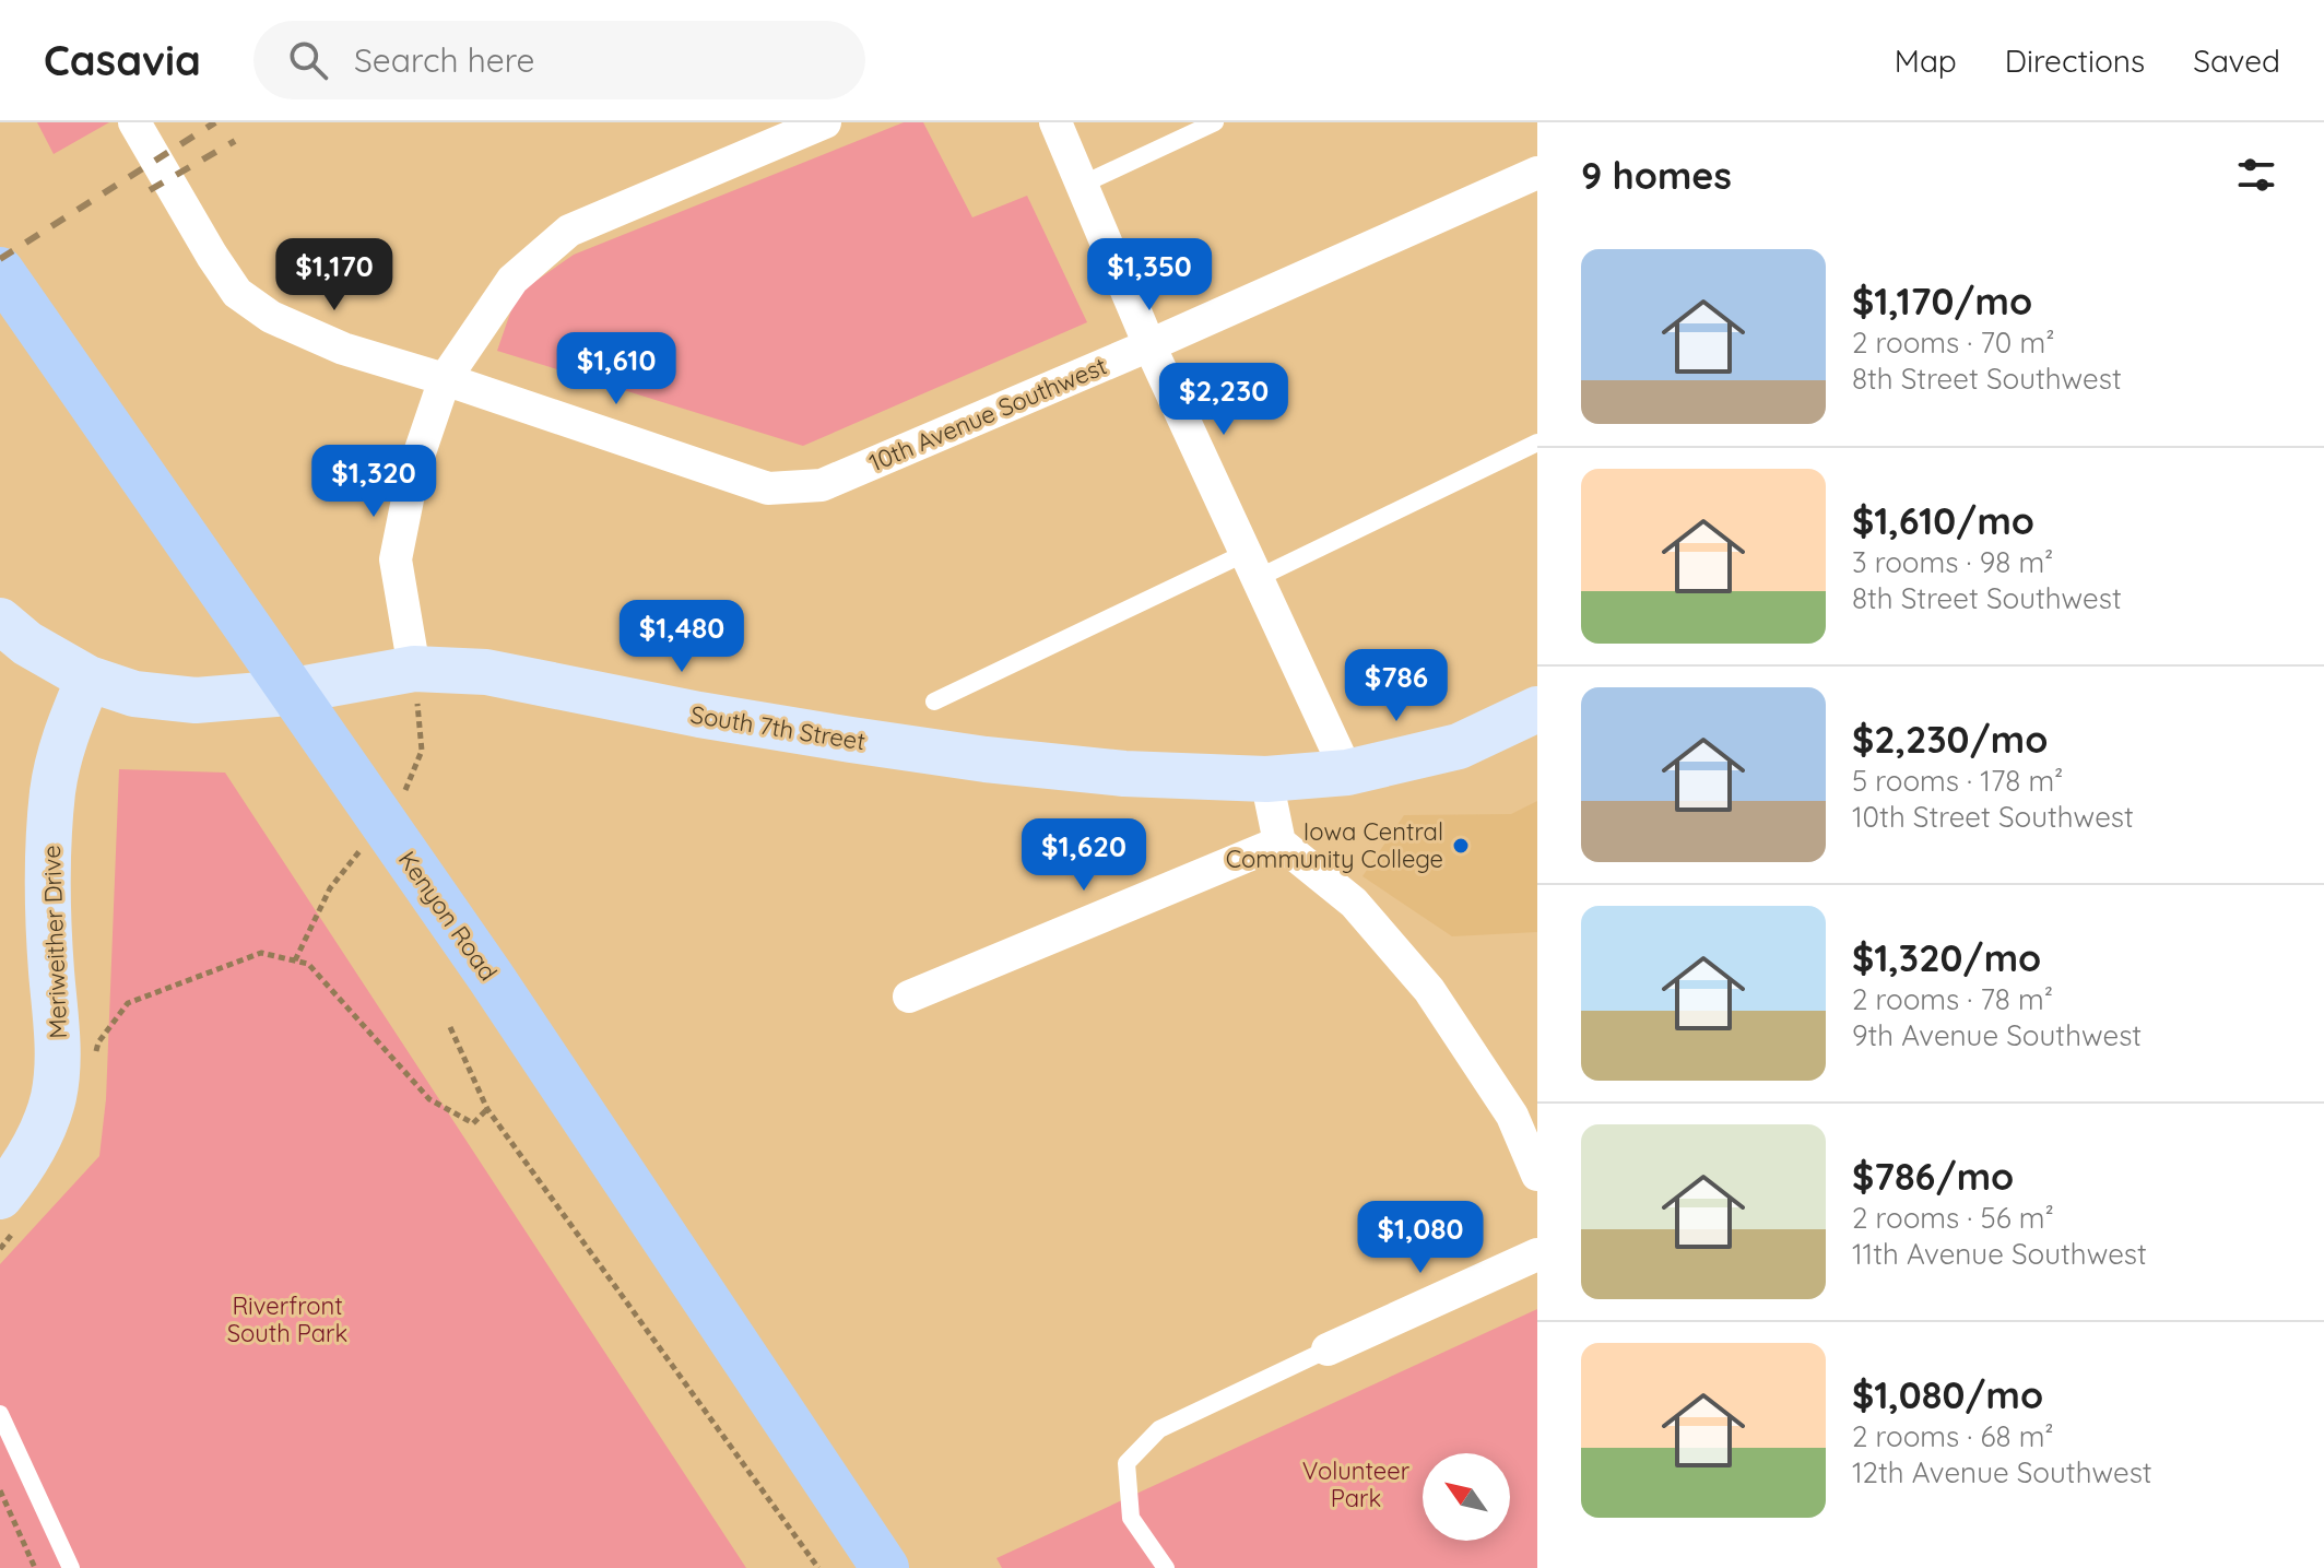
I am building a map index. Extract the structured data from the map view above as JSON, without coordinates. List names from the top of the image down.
{
  "streets": {
    "main road": ["Kenyon Road"],
    "street": ["10th Avenue Southwest", "South 7th Street", "Meriweither Drive"]
  },
  "crossings": [
    ["South 7th Street", "Meriweither Drive"]
  ],
  "parks": ["Riverfront South Park", "Volunteer Park"],
  "places": ["Iowa Central Community College"],
  "north": "top left",
  "page": {
    "header": "Casavia",
    "search": "Search here",
    "nav": ["Map", "Directions", "Saved"],
    "heading": "9 homes",
    "list": [
      {
        "name": "$1,170/mo",
        "note": "2 rooms · 70 m² · 8th Street Southwest"
      },
      {
        "name": "$1,610/mo",
        "note": "3 rooms · 98 m² · 8th Street Southwest"
      },
      {
        "name": "$2,230/mo",
        "note": "5 rooms · 178 m² · 10th Street Southwest"
      },
      {
        "name": "$1,320/mo",
        "note": "2 rooms · 78 m² · 9th Avenue Southwest"
      },
      {
        "name": "$786/mo",
        "note": "2 rooms · 56 m² · 11th Avenue Southwest"
      },
      {
        "name": "$1,080/mo",
        "note": "2 rooms · 68 m² · 12th Avenue Southwest"
      }
    ],
    "price": [
      "$1,170",
      "$1,350",
      "$1,610",
      "$2,230",
      "$1,320",
      "$1,480",
      "$786",
      "$1,620",
      "$1,080"
    ]
  }
}
